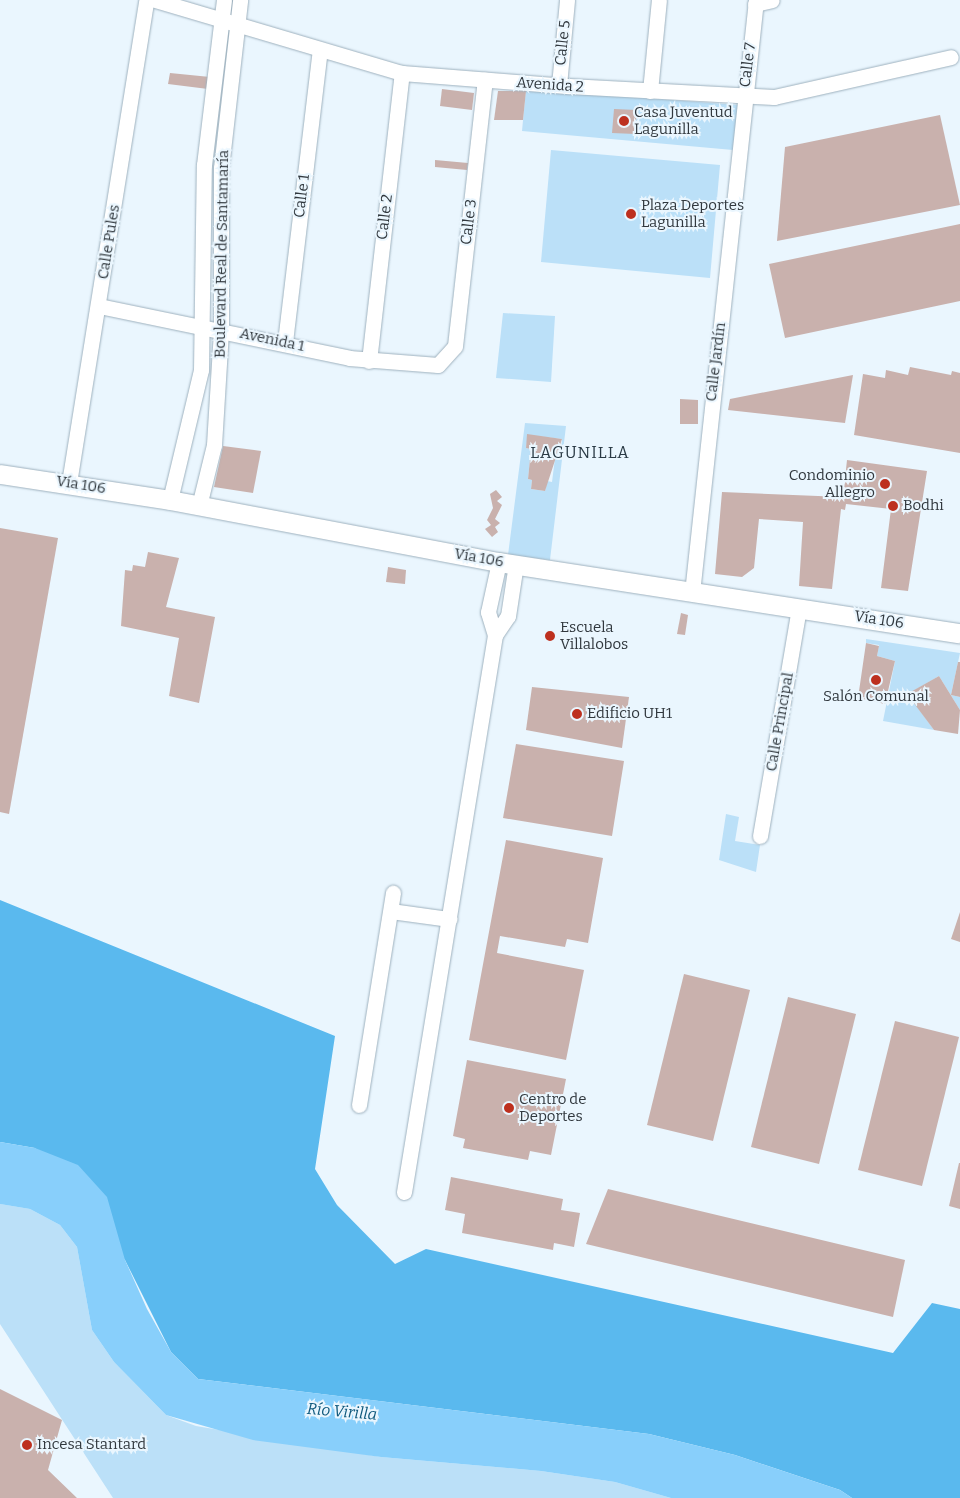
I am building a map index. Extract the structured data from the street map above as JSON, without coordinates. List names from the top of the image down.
{
  "streets": {
    "main road": ["Vía 106"],
    "street": [
      "Calle 5",
      "Calle 7",
      "Avenida 2",
      "Calle 1",
      "Calle 2",
      "Calle 3",
      "Calle Pules",
      "Boulevard Real de Santamaría",
      "Avenida 1",
      "Calle Jardín",
      "Calle Principal"
    ]
  },
  "crossings": [
    ["Calle 5", "Avenida 2"],
    ["Calle 7", "Avenida 2"],
    ["Calle 7", "Calle Jardín"],
    ["Avenida 2", "Calle 1"],
    ["Avenida 2", "Calle 2"],
    ["Avenida 2", "Calle 3"],
    ["Avenida 2", "Boulevard Real de Santamaría"],
    ["Calle 1", "Avenida 1"],
    ["Calle 2", "Avenida 1"],
    ["Calle 3", "Avenida 1"],
    ["Calle Pules", "Avenida 1"],
    ["Calle Pules", "Vía 106"],
    ["Boulevard Real de Santamaría", "Avenida 1"],
    ["Boulevard Real de Santamaría", "Vía 106"],
    ["Calle Jardín", "Vía 106"],
    ["Vía 106", "Calle Principal"]
  ],
  "districts": ["LAGUNILLA"],
  "water": ["Río Virilla"],
  "places": [
    "Casa Juventud Lagunilla",
    "Plaza Deportes Lagunilla",
    "Condominio Allegro",
    "Bodhi",
    "Escuela Villalobos",
    "Salón Comunal",
    "Edificio UH1",
    "Centro de Deportes",
    "Incesa Stantard"
  ]
}
